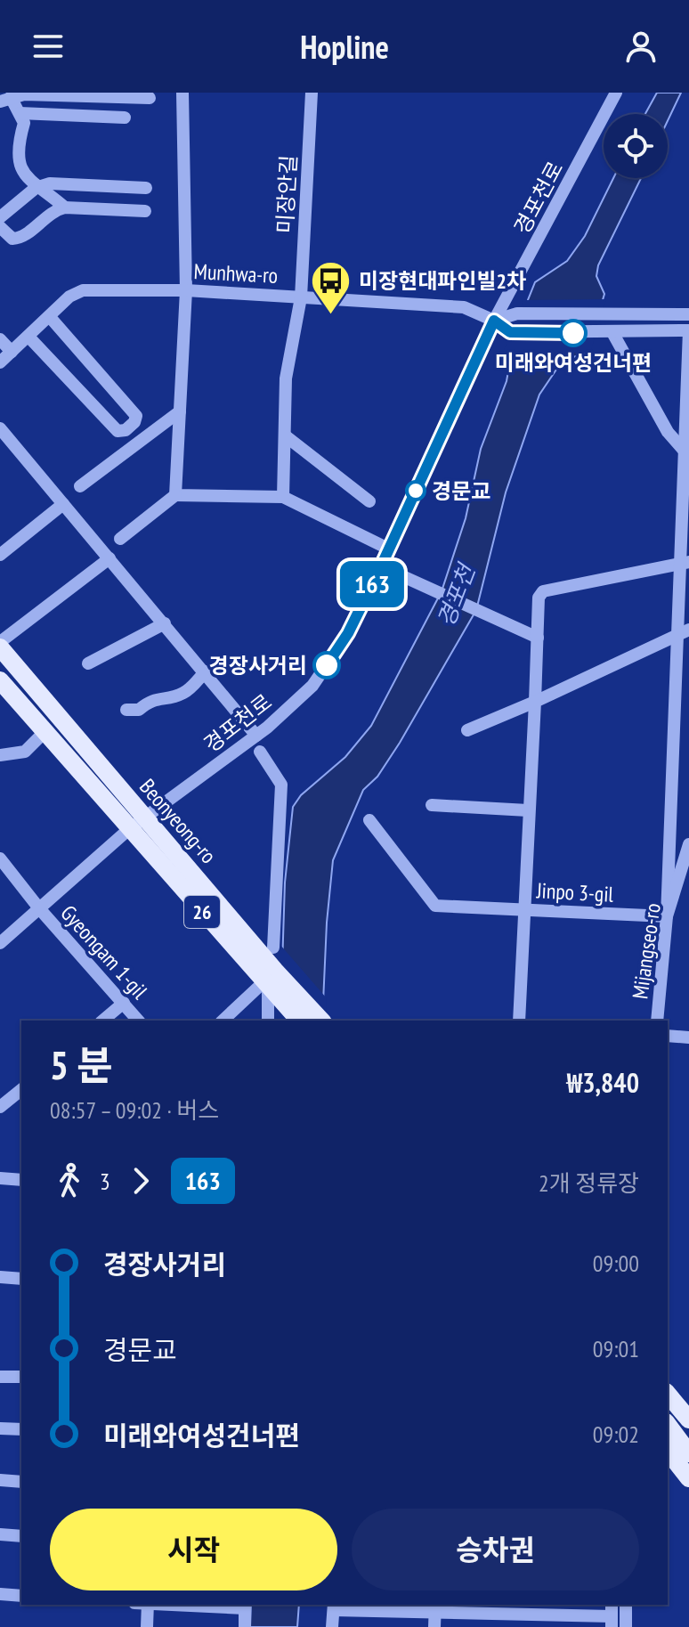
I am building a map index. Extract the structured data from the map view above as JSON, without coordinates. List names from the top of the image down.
{
  "streets": {
    "main road": ["Beonyeong-ro", "26"],
    "street": [
      "미장안길",
      "경포천로",
      "Munhwa-ro",
      "Jinpo 3-gil",
      "Mijangseo-ro",
      "Gyeongam 1-gil"
    ]
  },
  "crossings": [
    ["미장안길", "Munhwa-ro"],
    ["경포천로", "Munhwa-ro"],
    ["경포천로", "Beonyeong-ro"],
    ["경포천로", "Gyeongam 1-gil"],
    ["Jinpo 3-gil", "Mijangseo-ro"]
  ],
  "water": ["경포천"],
  "places": {
    "bus stop": ["미장현대파인빌2차"],
    "other": ["미래와여성건너편", "경문교", "경장사거리"]
  },
  "lines": ["bus line 163"],
  "page": {
    "header": "Hopline",
    "on_map": "163",
    "heading": ["5 분", "08:57 – 09:02 · 버스", "₩3,840"],
    "legs": ["3", "163", "2개 정류장"],
    "list": [
      {
        "name": "경장사거리",
        "value": "09:00"
      },
      {
        "name": "경문교",
        "value": "09:01"
      },
      {
        "name": "미래와여성건너편",
        "value": "09:02"
      }
    ],
    "buttons": ["시작", "승차권"]
  }
}
